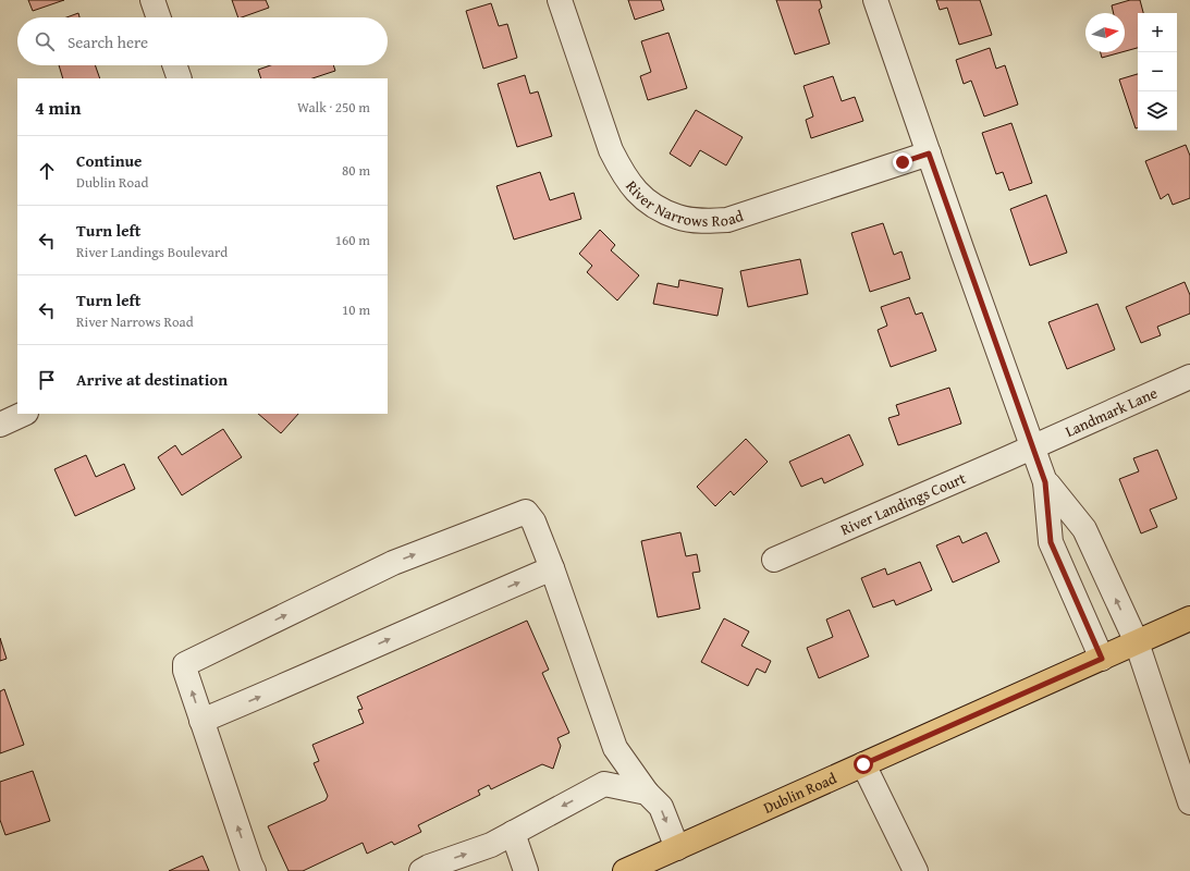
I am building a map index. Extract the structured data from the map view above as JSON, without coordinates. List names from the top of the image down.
{
  "streets": {
    "main road": ["Dublin Road"],
    "street": ["River Narrows Road", "Landmark Lane", "River Landings Court"]
  },
  "crossings": [
    ["Landmark Lane", "River Landings Court"]
  ],
  "north": "right",
  "page": {
    "map_buttons": ["+", "−"],
    "search": "Search here",
    "heading": ["4 min", "Walk · 250 m"],
    "list": [
      ["Continue", "Dublin Road", "80 m"],
      ["Turn left", "River Landings Boulevard", "160 m"],
      ["Turn left", "River Narrows Road", "10 m"],
      "Arrive at destination"
    ]
  }
}
